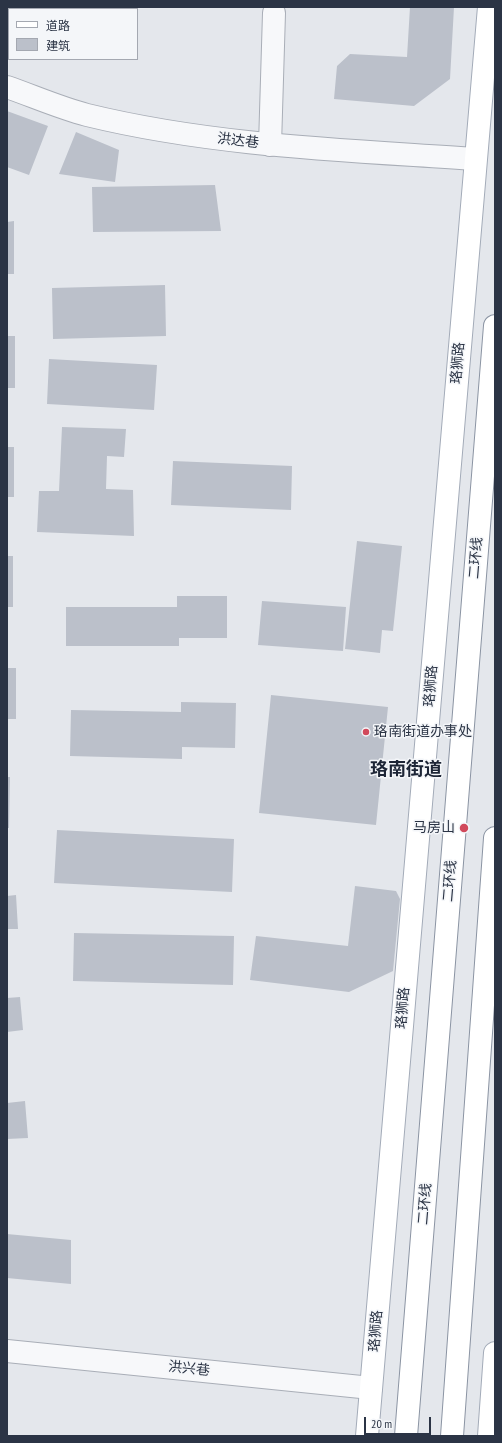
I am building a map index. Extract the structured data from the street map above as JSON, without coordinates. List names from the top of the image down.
{
  "streets": {
    "main road": ["珞狮路", "二环线"],
    "street": ["洪达巷", "洪兴巷"]
  },
  "crossings": [
    ["洪达巷", "珞狮路"],
    ["珞狮路", "洪兴巷"]
  ],
  "districts": ["珞南街道"],
  "places": ["珞南街道办事处", "马房山"],
  "legend": ["道路", "建筑"],
  "scale_bar": "20 m"
}
